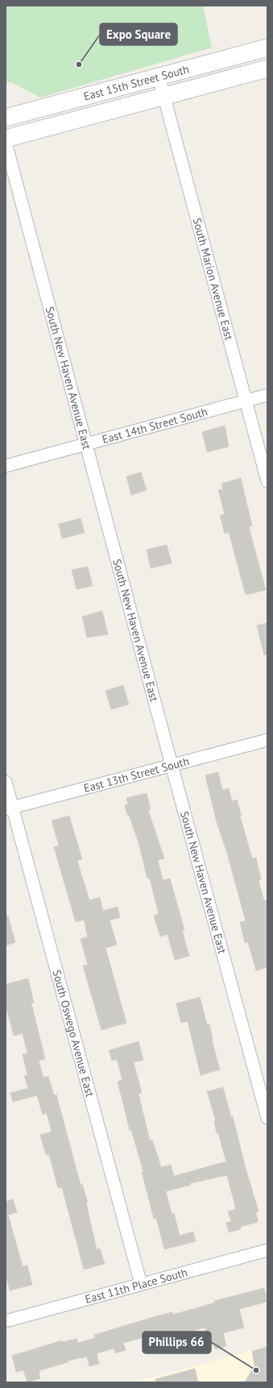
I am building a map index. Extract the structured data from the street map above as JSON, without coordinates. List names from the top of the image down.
{
  "streets": {
    "main road": ["East 15th Street South"],
    "street": [
      "South Marion Avenue East",
      "South New Haven Avenue East",
      "East 14th Street South",
      "East 13th Street South",
      "South Oswego Avenue East",
      "East 11th Place South"
    ]
  },
  "crossings": [
    ["East 15th Street South", "South Marion Avenue East"],
    ["South Marion Avenue East", "East 14th Street South"],
    ["South New Haven Avenue East", "East 14th Street South"],
    ["South New Haven Avenue East", "East 13th Street South"],
    ["East 13th Street South", "South Oswego Avenue East"],
    ["South Oswego Avenue East", "East 11th Place South"]
  ],
  "places": ["Expo Square", "Phillips 66"]
}
